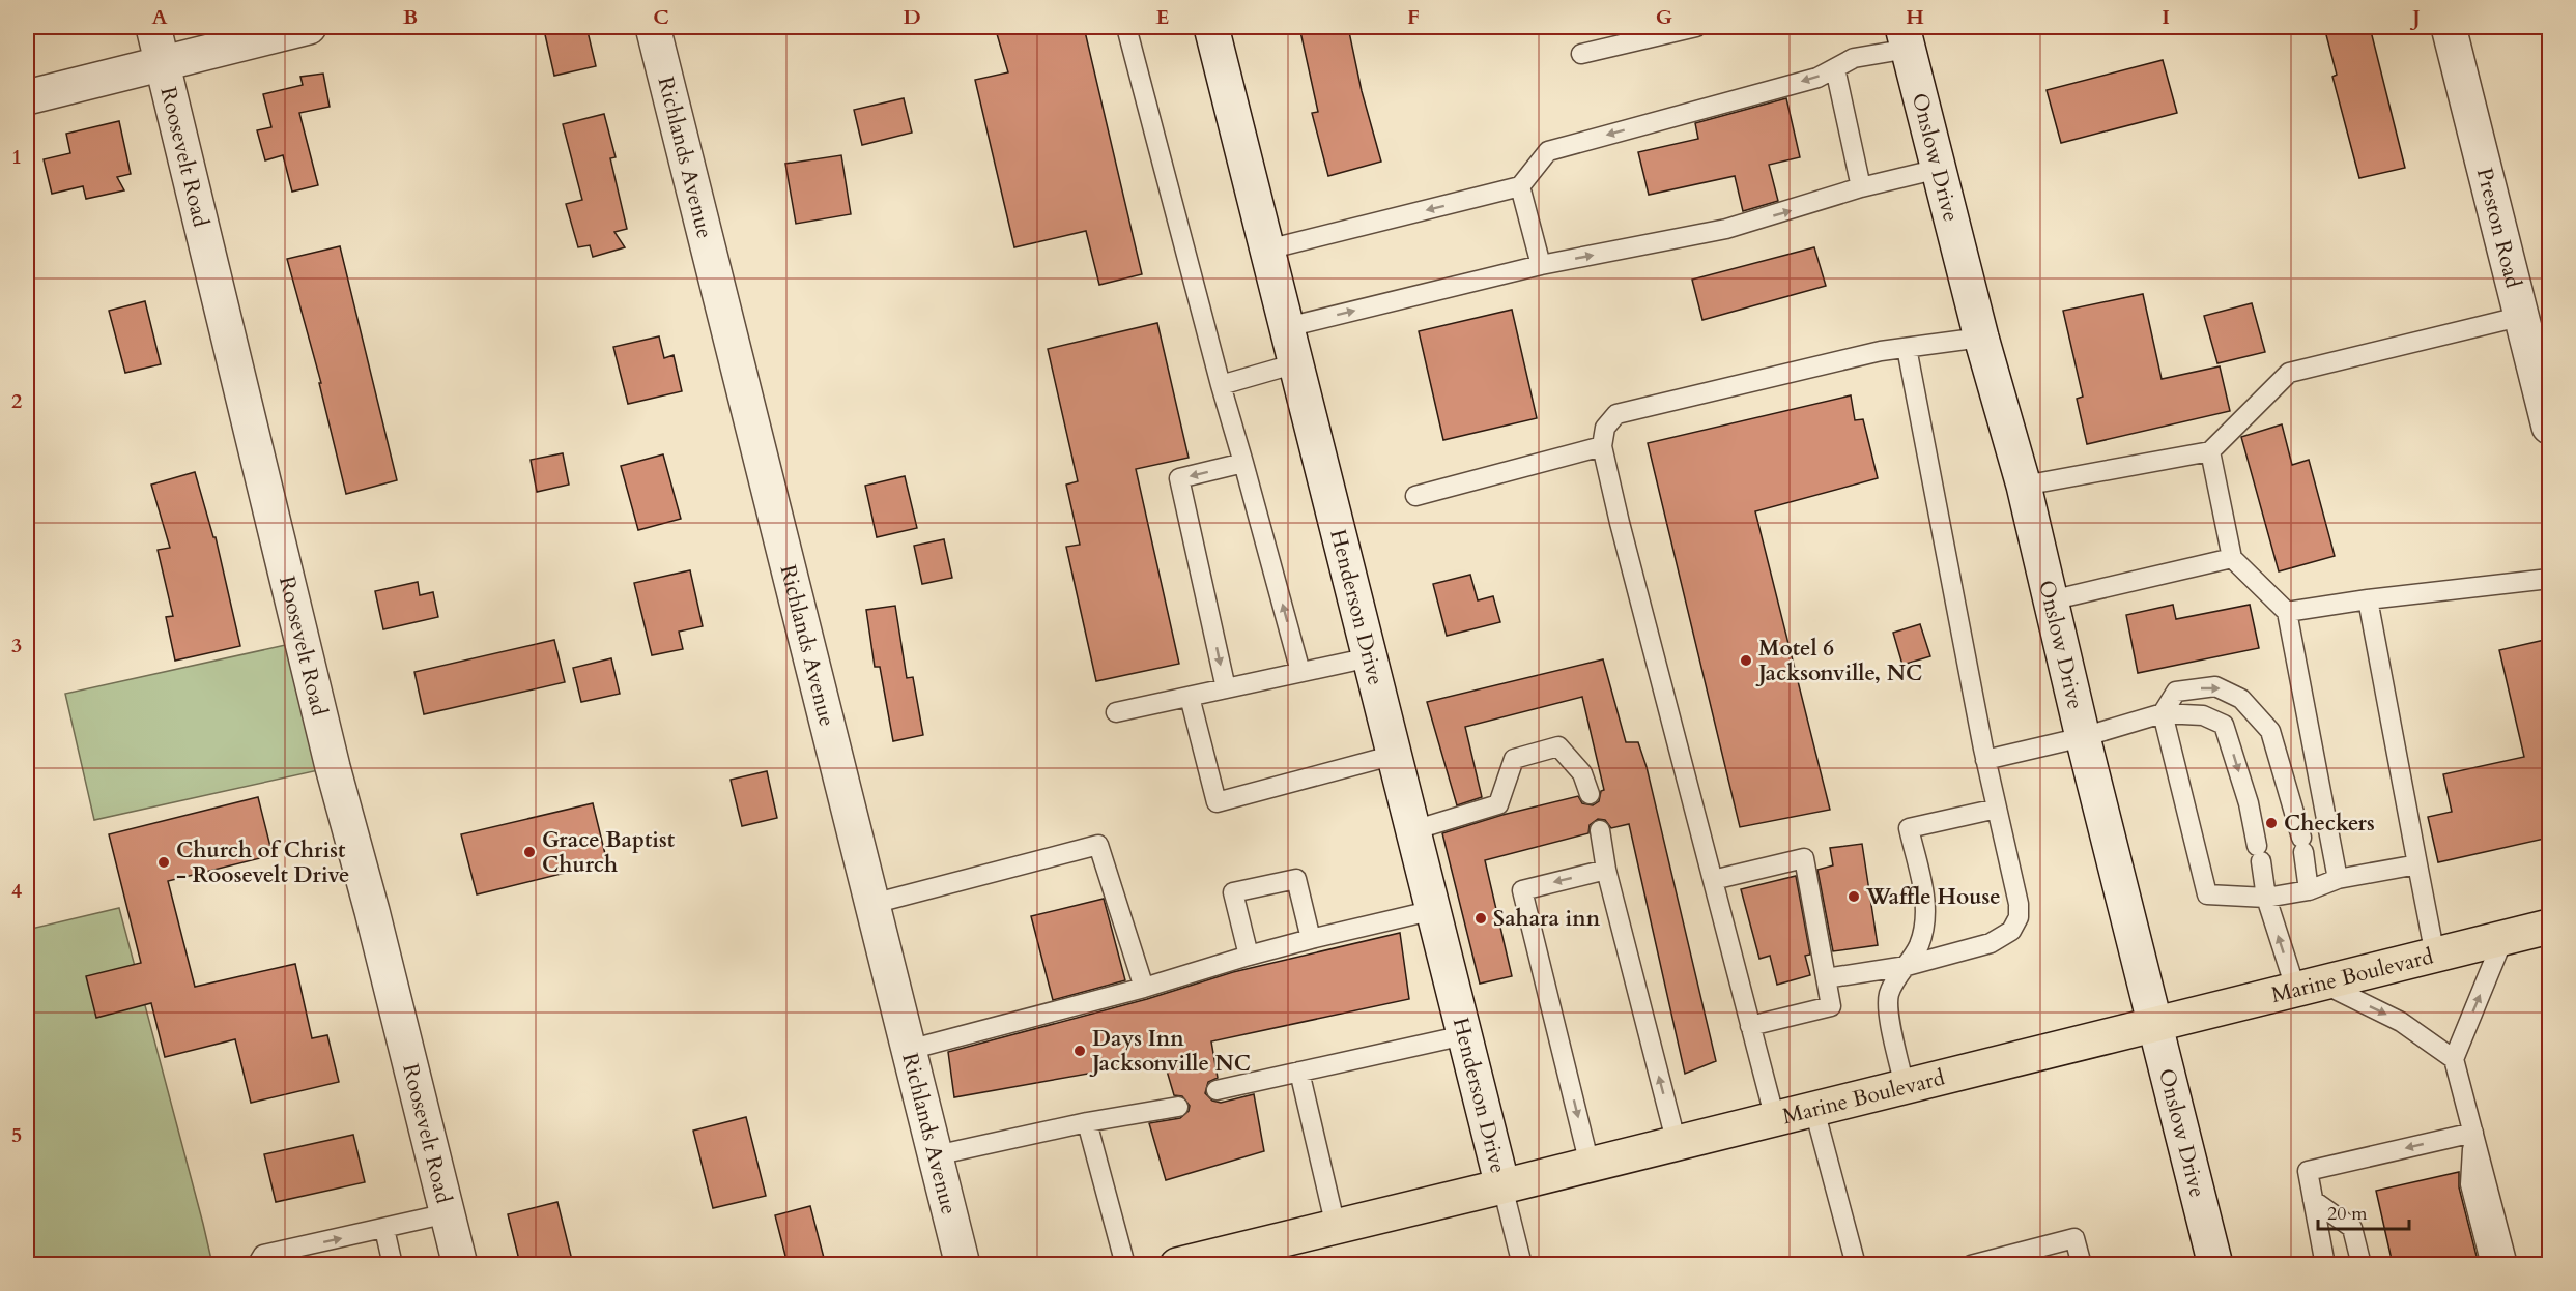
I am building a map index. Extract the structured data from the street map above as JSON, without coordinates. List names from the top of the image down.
{
  "streets": {
    "main road": ["Marine Boulevard"],
    "street": [
      "Roosevelt Road",
      "Richlands Avenue",
      "Onslow Drive",
      "Preston Road",
      "Henderson Drive"
    ]
  },
  "crossings": [
    ["Onslow Drive", "Marine Boulevard"],
    ["Henderson Drive", "Marine Boulevard"]
  ],
  "places": [
    "Motel 6 Jacksonville, NC",
    "Checkers",
    "Grace Baptist Church",
    "Church of Christ - Roosevelt Drive",
    "Waffle House",
    "Sahara inn",
    "Days Inn Jacksonville NC"
  ],
  "scale_bar": "20 m",
  "grid": {
    "columns": [
      "A",
      "B",
      "C",
      "D",
      "E",
      "F",
      "G",
      "H",
      "I",
      "J"
    ],
    "rows": [
      "1",
      "2",
      "3",
      "4",
      "5"
    ]
  }
}
